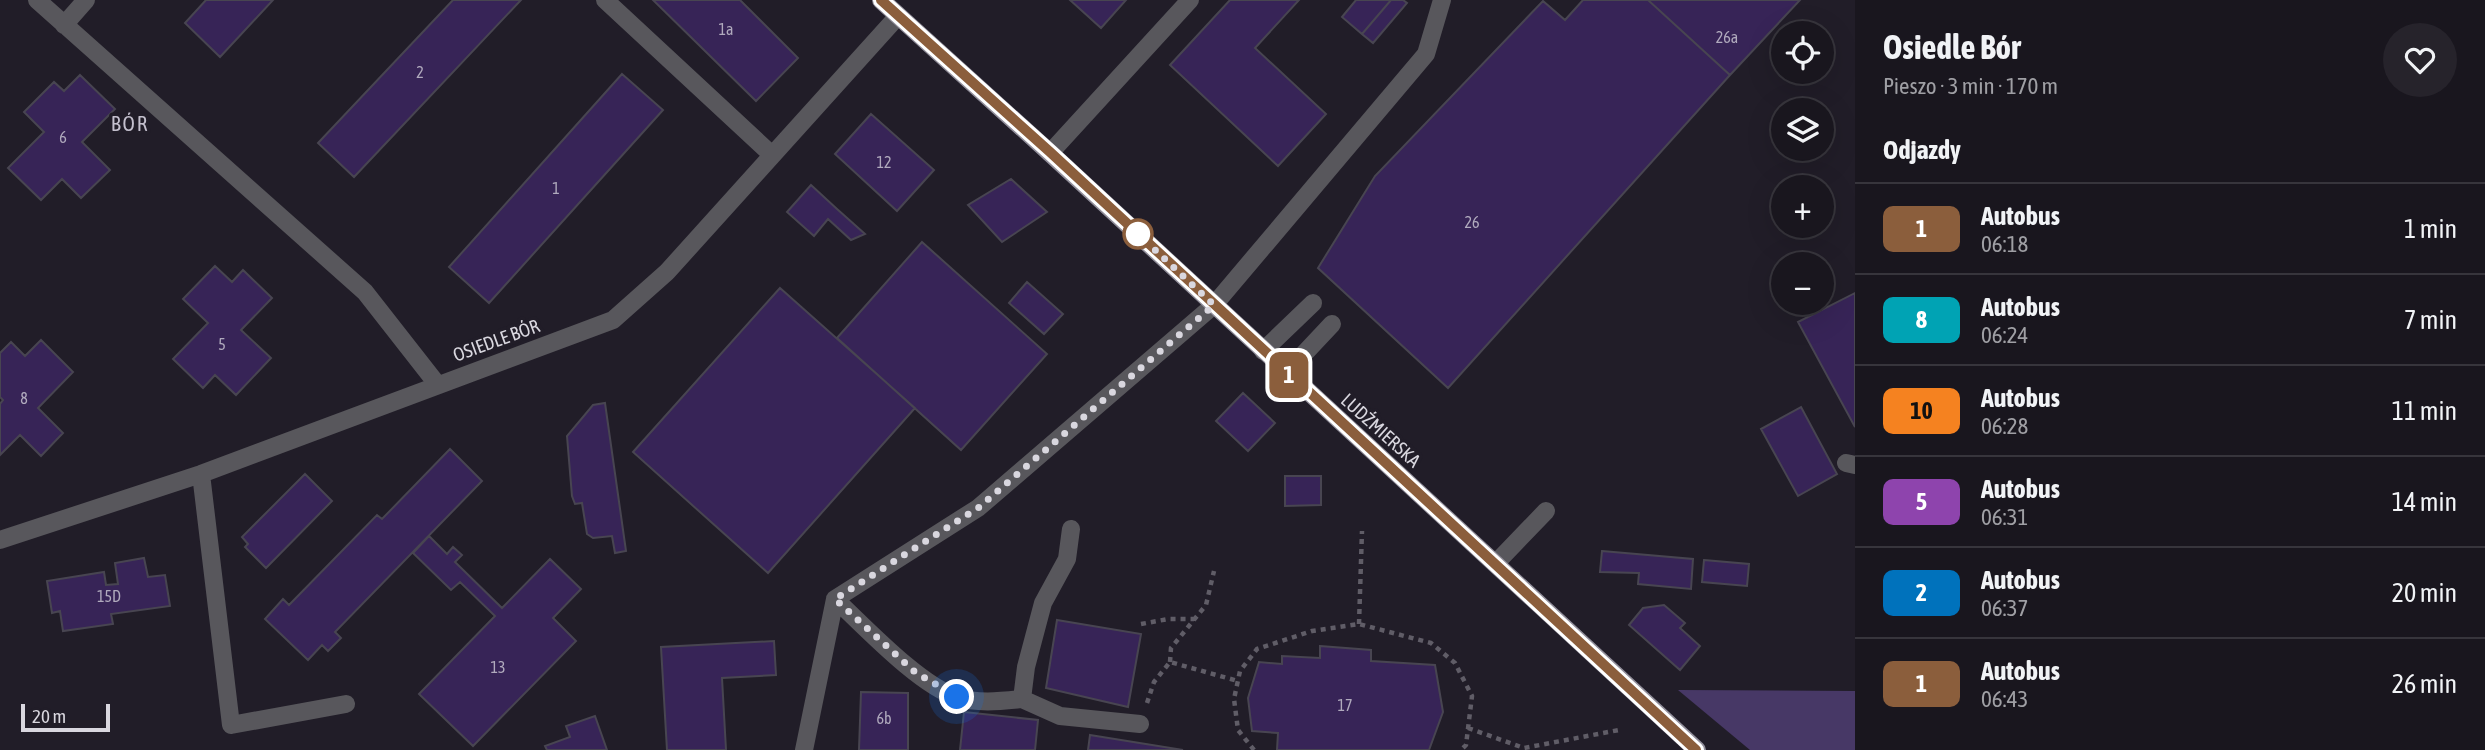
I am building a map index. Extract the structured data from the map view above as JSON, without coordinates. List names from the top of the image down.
{
  "streets": {
    "main road": ["LUDŹMIERSKA"],
    "street": ["OSIEDLE BÓR"]
  },
  "crossings": [
    ["OSIEDLE BÓR", "LUDŹMIERSKA"]
  ],
  "districts": ["BÓR"],
  "lines": ["bus line 1"],
  "house_numbers": [
    "1a",
    "26a",
    "2",
    "6",
    "12",
    "1",
    "26",
    "5",
    "8",
    "15D",
    "13",
    "17",
    "6b"
  ],
  "scale_bar": "20 m",
  "page": {
    "on_map": "1",
    "heading": [
      ["Osiedle Bór", "Pieszo · 3 min · 170 m"],
      "Odjazdy"
    ],
    "map_buttons": ["+", "−"],
    "list": [
      {
        "mark": "1",
        "name": "Autobus",
        "note": "06:18",
        "value": "1 min"
      },
      {
        "mark": "8",
        "name": "Autobus",
        "note": "06:24",
        "value": "7 min"
      },
      {
        "mark": "10",
        "name": "Autobus",
        "note": "06:28",
        "value": "11 min"
      },
      {
        "mark": "5",
        "name": "Autobus",
        "note": "06:31",
        "value": "14 min"
      },
      {
        "mark": "2",
        "name": "Autobus",
        "note": "06:37",
        "value": "20 min"
      },
      {
        "mark": "1",
        "name": "Autobus",
        "note": "06:43",
        "value": "26 min"
      }
    ],
    "scale": "20 m"
  }
}
